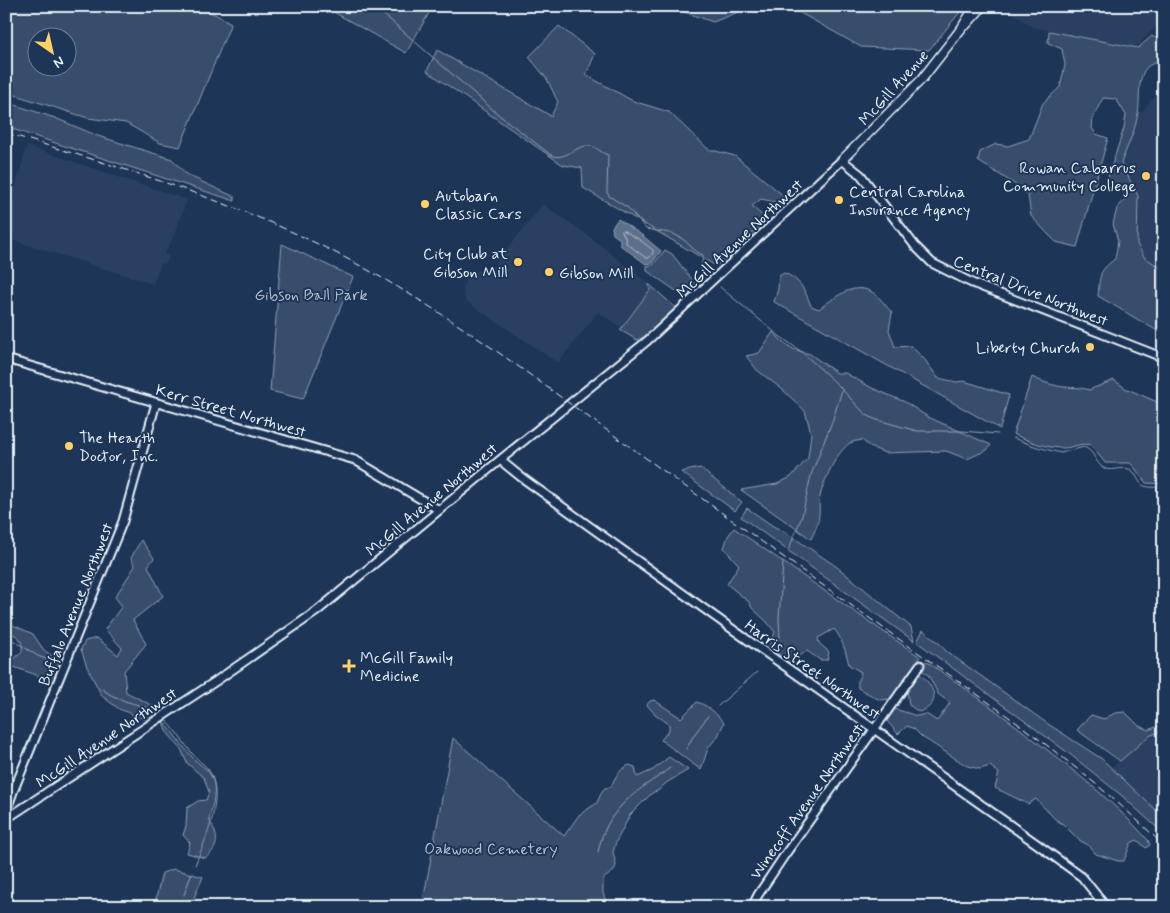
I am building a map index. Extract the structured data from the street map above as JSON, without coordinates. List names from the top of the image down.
{
  "streets": {
    "main road": ["McGill Avenue"],
    "street": [
      "McGill Avenue Northwest",
      "Central Drive Northwest",
      "Kerr Street Northwest",
      "Buffalo Avenue Northwest",
      "Harris Street Northwest",
      "Winecoff Avenue Northwest"
    ]
  },
  "crossings": [
    ["McGill Avenue", "McGill Avenue Northwest"],
    ["McGill Avenue", "Central Drive Northwest"],
    ["McGill Avenue Northwest", "Central Drive Northwest"],
    ["McGill Avenue Northwest", "Kerr Street Northwest"],
    ["McGill Avenue Northwest", "Harris Street Northwest"],
    ["Kerr Street Northwest", "Buffalo Avenue Northwest"],
    ["Harris Street Northwest", "Winecoff Avenue Northwest"]
  ],
  "parks": ["Gibson Ball Park", "Oakwood Cemetery"],
  "places": {
    "other": [
      "Rowan Cabarrus Community College",
      "Central Carolina Insurance Agency",
      "Autobarn Classic Cars",
      "City Club at Gibson Mill",
      "Gibson Mill",
      "Liberty Church",
      "The Hearth Doctor, Inc."
    ],
    "health": ["McGill Family Medicine"]
  },
  "north": "bottom right"
}
